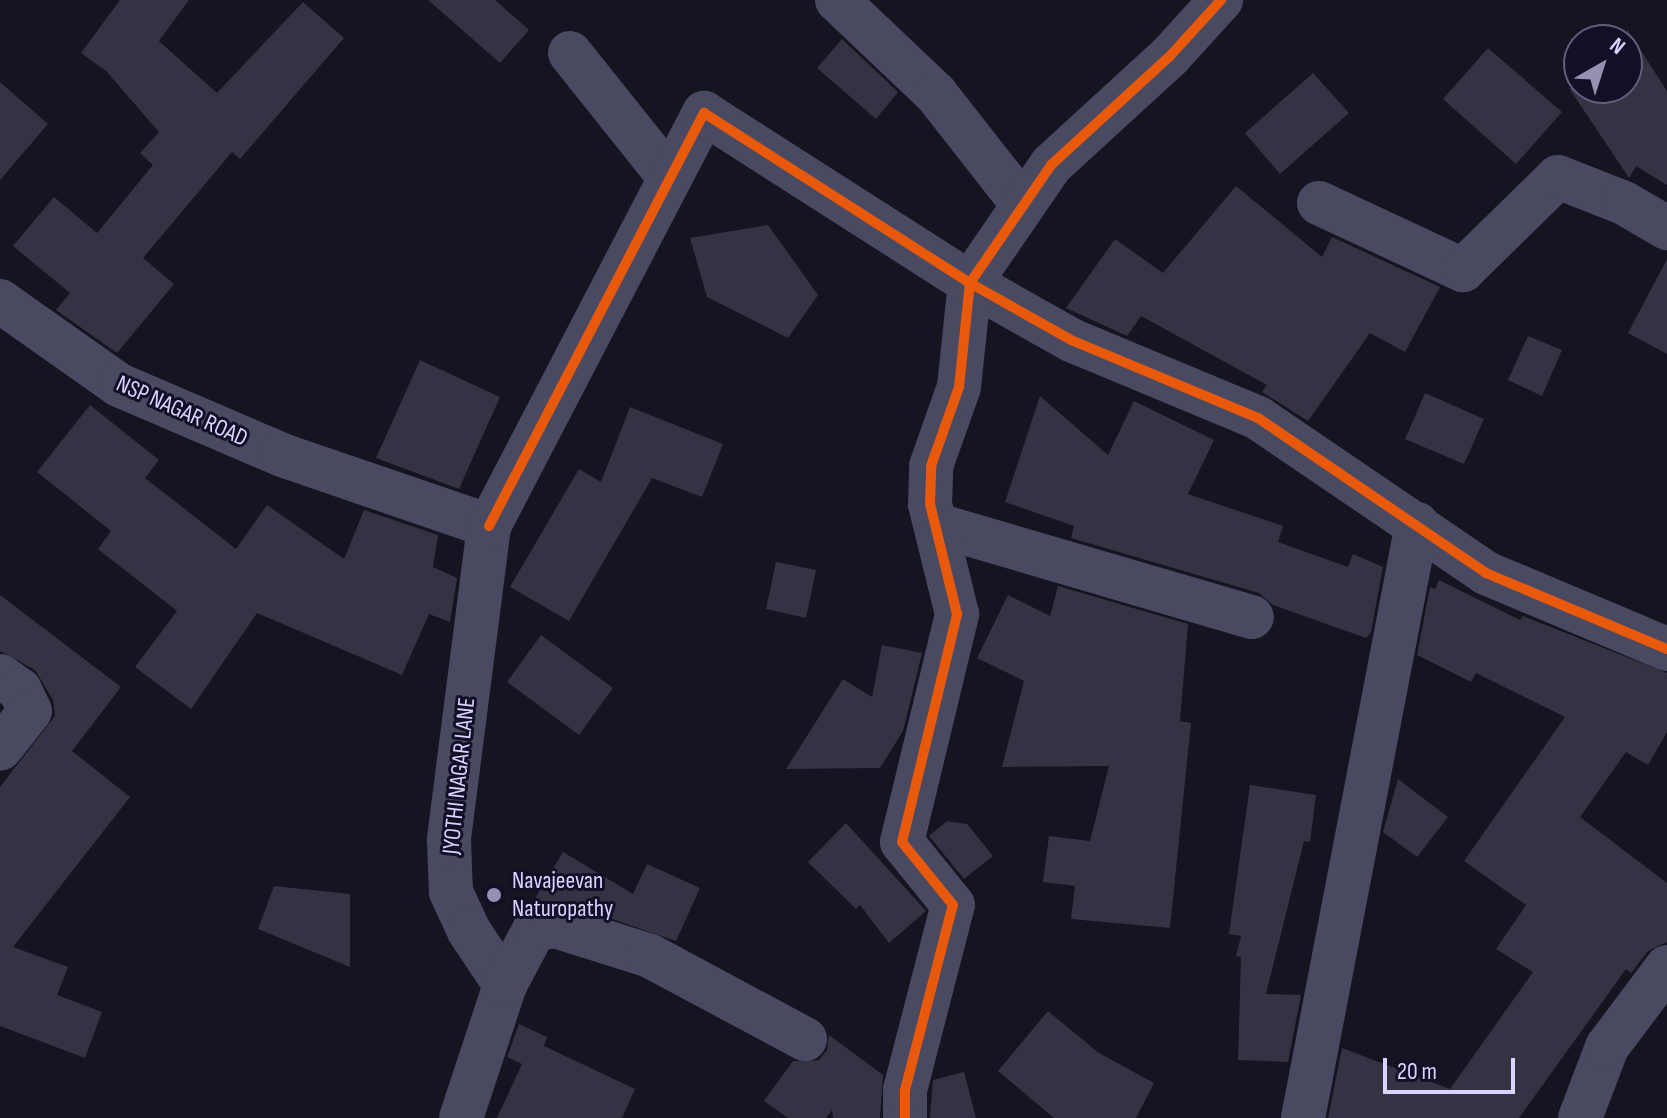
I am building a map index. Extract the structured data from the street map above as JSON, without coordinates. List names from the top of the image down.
{
  "streets": {
    "street": ["NSP NAGAR ROAD", "JYOTHI NAGAR LANE"]
  },
  "crossings": [
    ["NSP NAGAR ROAD", "JYOTHI NAGAR LANE"]
  ],
  "places": ["Navajeevan Naturopathy"],
  "scale_bar": "20 m",
  "north": "top right"
}
